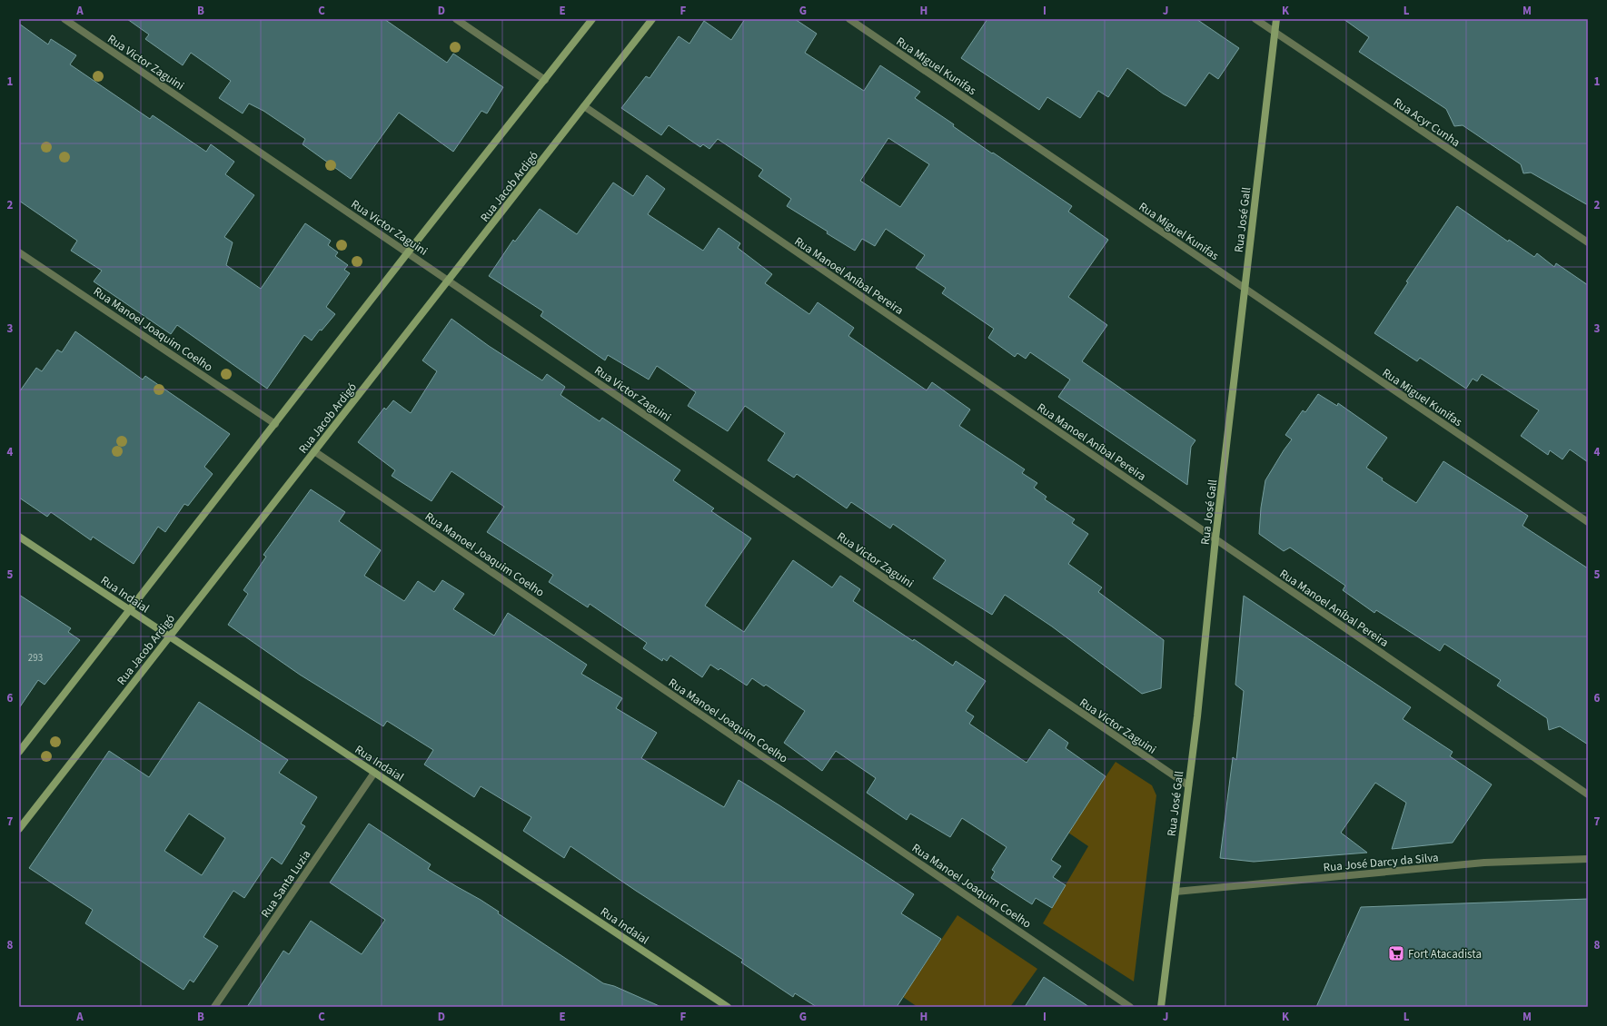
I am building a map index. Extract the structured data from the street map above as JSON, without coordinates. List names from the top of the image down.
{
  "streets": {
    "main road": ["Rua Jacob Ardigó", "Rua José Gall", "Rua Indaial"],
    "street": [
      "Rua Victor Zaguini",
      "Rua Miguel Kunifas",
      "Rua Acyr Cunha",
      "Rua Manoel Aníbal Pereira",
      "Rua Manoel Joaquim Coelho",
      "Rua José Darcy da Silva",
      "Rua Santa Luzia"
    ]
  },
  "crossings": [
    ["Rua Victor Zaguini", "Rua Jacob Ardigó"],
    ["Rua Victor Zaguini", "Rua José Gall"],
    ["Rua Miguel Kunifas", "Rua José Gall"],
    ["Rua Acyr Cunha", "Rua José Gall"],
    ["Rua Jacob Ardigó", "Rua Manoel Aníbal Pereira"],
    ["Rua Jacob Ardigó", "Rua Manoel Joaquim Coelho"],
    ["Rua Jacob Ardigó", "Rua Indaial"],
    ["Rua José Gall", "Rua Manoel Aníbal Pereira"],
    ["Rua José Gall", "Rua José Darcy da Silva"],
    ["Rua Indaial", "Rua Santa Luzia"]
  ],
  "places": {
    "supermarket": ["Fort Atacadista"]
  },
  "house_numbers": ["293"],
  "grid": {
    "columns": [
      "A",
      "B",
      "C",
      "D",
      "E",
      "F",
      "G",
      "H",
      "I",
      "J",
      "K",
      "L",
      "M"
    ],
    "rows": [
      "1",
      "2",
      "3",
      "4",
      "5",
      "6",
      "7",
      "8"
    ]
  }
}
